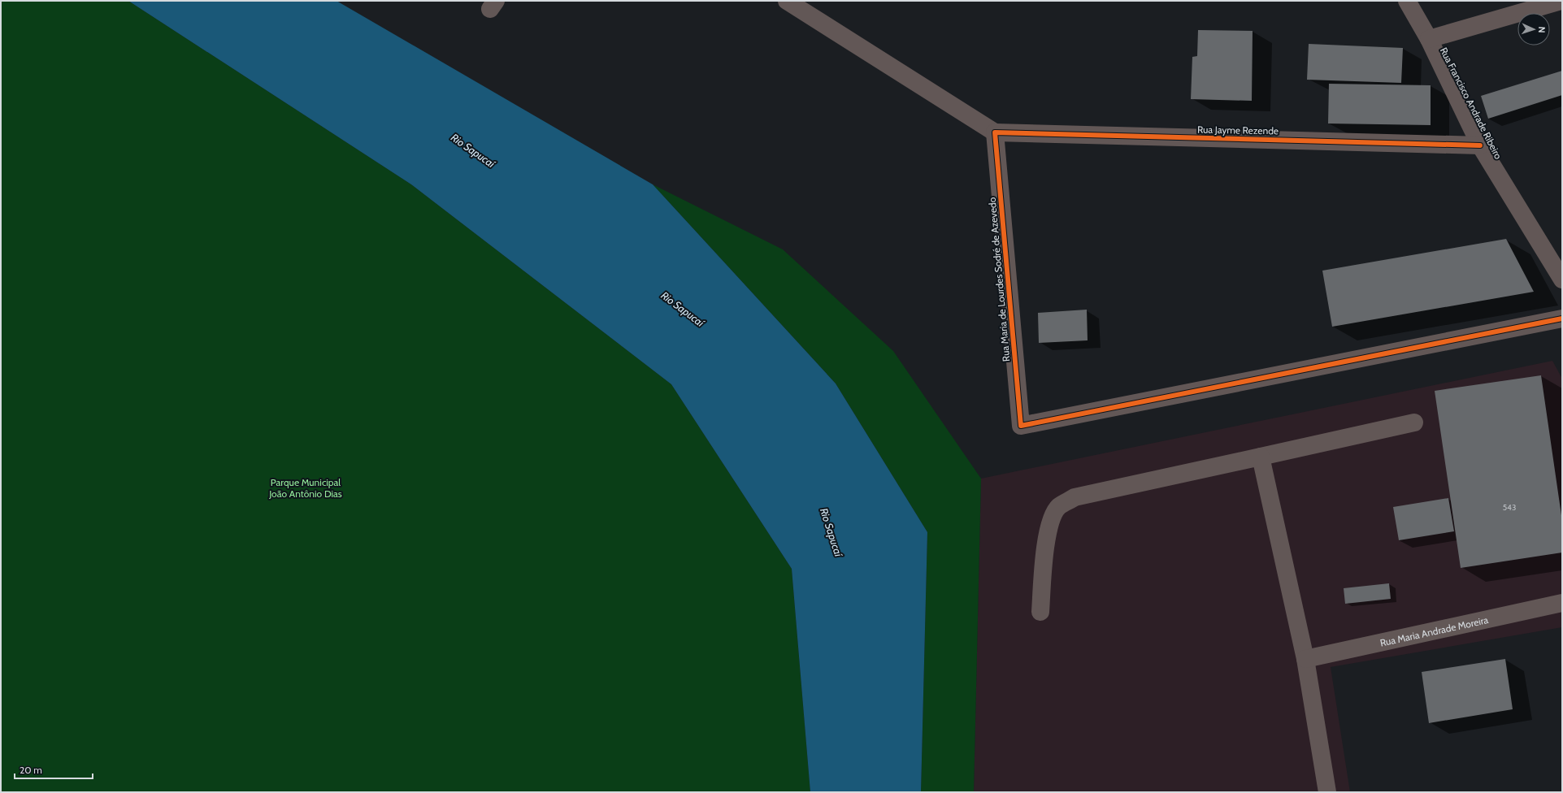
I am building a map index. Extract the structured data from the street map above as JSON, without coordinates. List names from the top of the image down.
{
  "streets": {
    "street": [
      "Rua Francisco Andrade Ribeiro",
      "Rua Jayme Rezende",
      "Rua Maria de Lourdes Sodré de Azevedo",
      "Rua Maria Andrade Moreira"
    ]
  },
  "crossings": [
    ["Rua Francisco Andrade Ribeiro", "Rua Jayme Rezende"],
    ["Rua Jayme Rezende", "Rua Maria de Lourdes Sodré de Azevedo"]
  ],
  "water": ["Rio Sapucaí"],
  "parks": ["Parque Municipal João Antônio Dias"],
  "house_numbers": ["543"],
  "scale_bar": "20 m",
  "north": "right"
}
